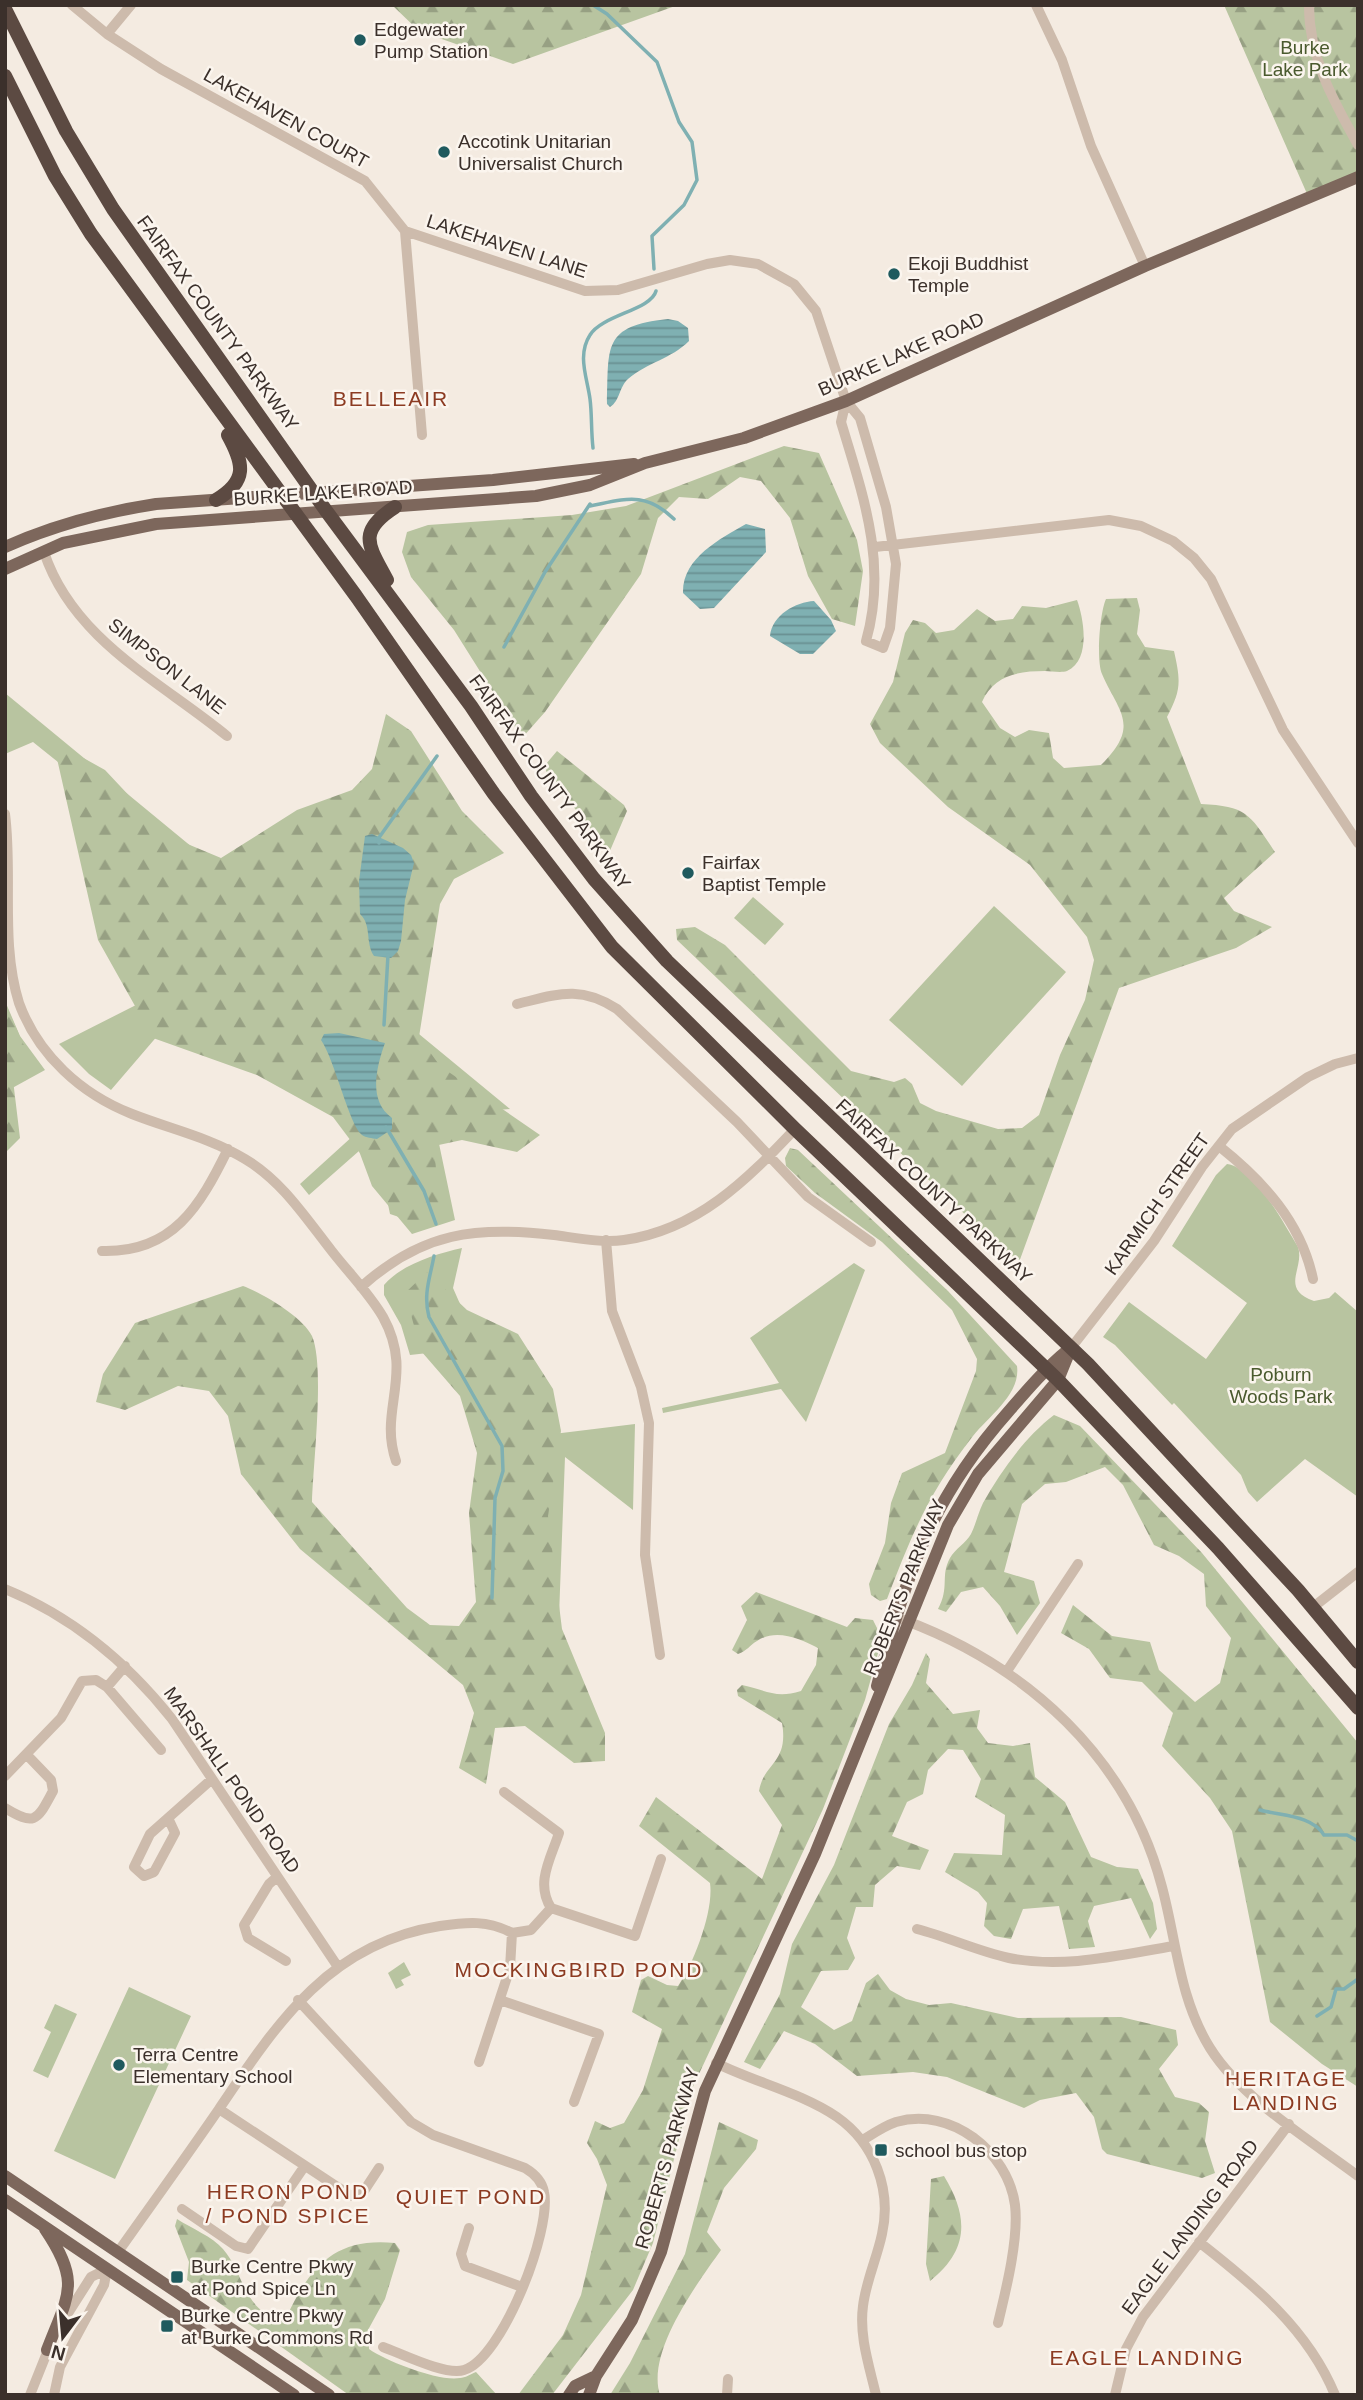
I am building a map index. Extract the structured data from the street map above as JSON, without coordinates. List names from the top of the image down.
{
  "streets": {
    "highway": ["FAIRFAX COUNTY PARKWAY"],
    "main road": ["BURKE LAKE ROAD", "ROBERTS PARKWAY"],
    "street": [
      "LAKEHAVEN COURT",
      "LAKEHAVEN LANE",
      "SIMPSON LANE",
      "KARMICH STREET",
      "MARSHALL POND ROAD",
      "EAGLE LANDING ROAD"
    ]
  },
  "crossings": [
    ["LAKEHAVEN COURT", "LAKEHAVEN LANE"],
    ["LAKEHAVEN LANE", "BURKE LAKE ROAD"],
    ["FAIRFAX COUNTY PARKWAY", "BURKE LAKE ROAD"],
    ["FAIRFAX COUNTY PARKWAY", "KARMICH STREET"],
    ["FAIRFAX COUNTY PARKWAY", "ROBERTS PARKWAY"],
    ["BURKE LAKE ROAD", "SIMPSON LANE"],
    ["KARMICH STREET", "ROBERTS PARKWAY"]
  ],
  "districts": [
    "BELLEAIR",
    "MOCKINGBIRD POND",
    "HERITAGE LANDING",
    "HERON POND / POND SPICE",
    "QUIET POND",
    "EAGLE LANDING"
  ],
  "parks": ["Burke Lake Park", "Poburn Woods Park"],
  "places": {
    "other": [
      "Edgewater Pump Station",
      "Accotink Unitarian Universalist Church",
      "Ekoji Buddhist Temple",
      "Fairfax Baptist Temple",
      "Terra Centre Elementary School"
    ],
    "transit": ["school bus stop", "Burke Centre Pkwy at Pond Spice Ln", "Burke Centre Pkwy at Burke Commons Rd"]
  },
  "north": "bottom"
}
